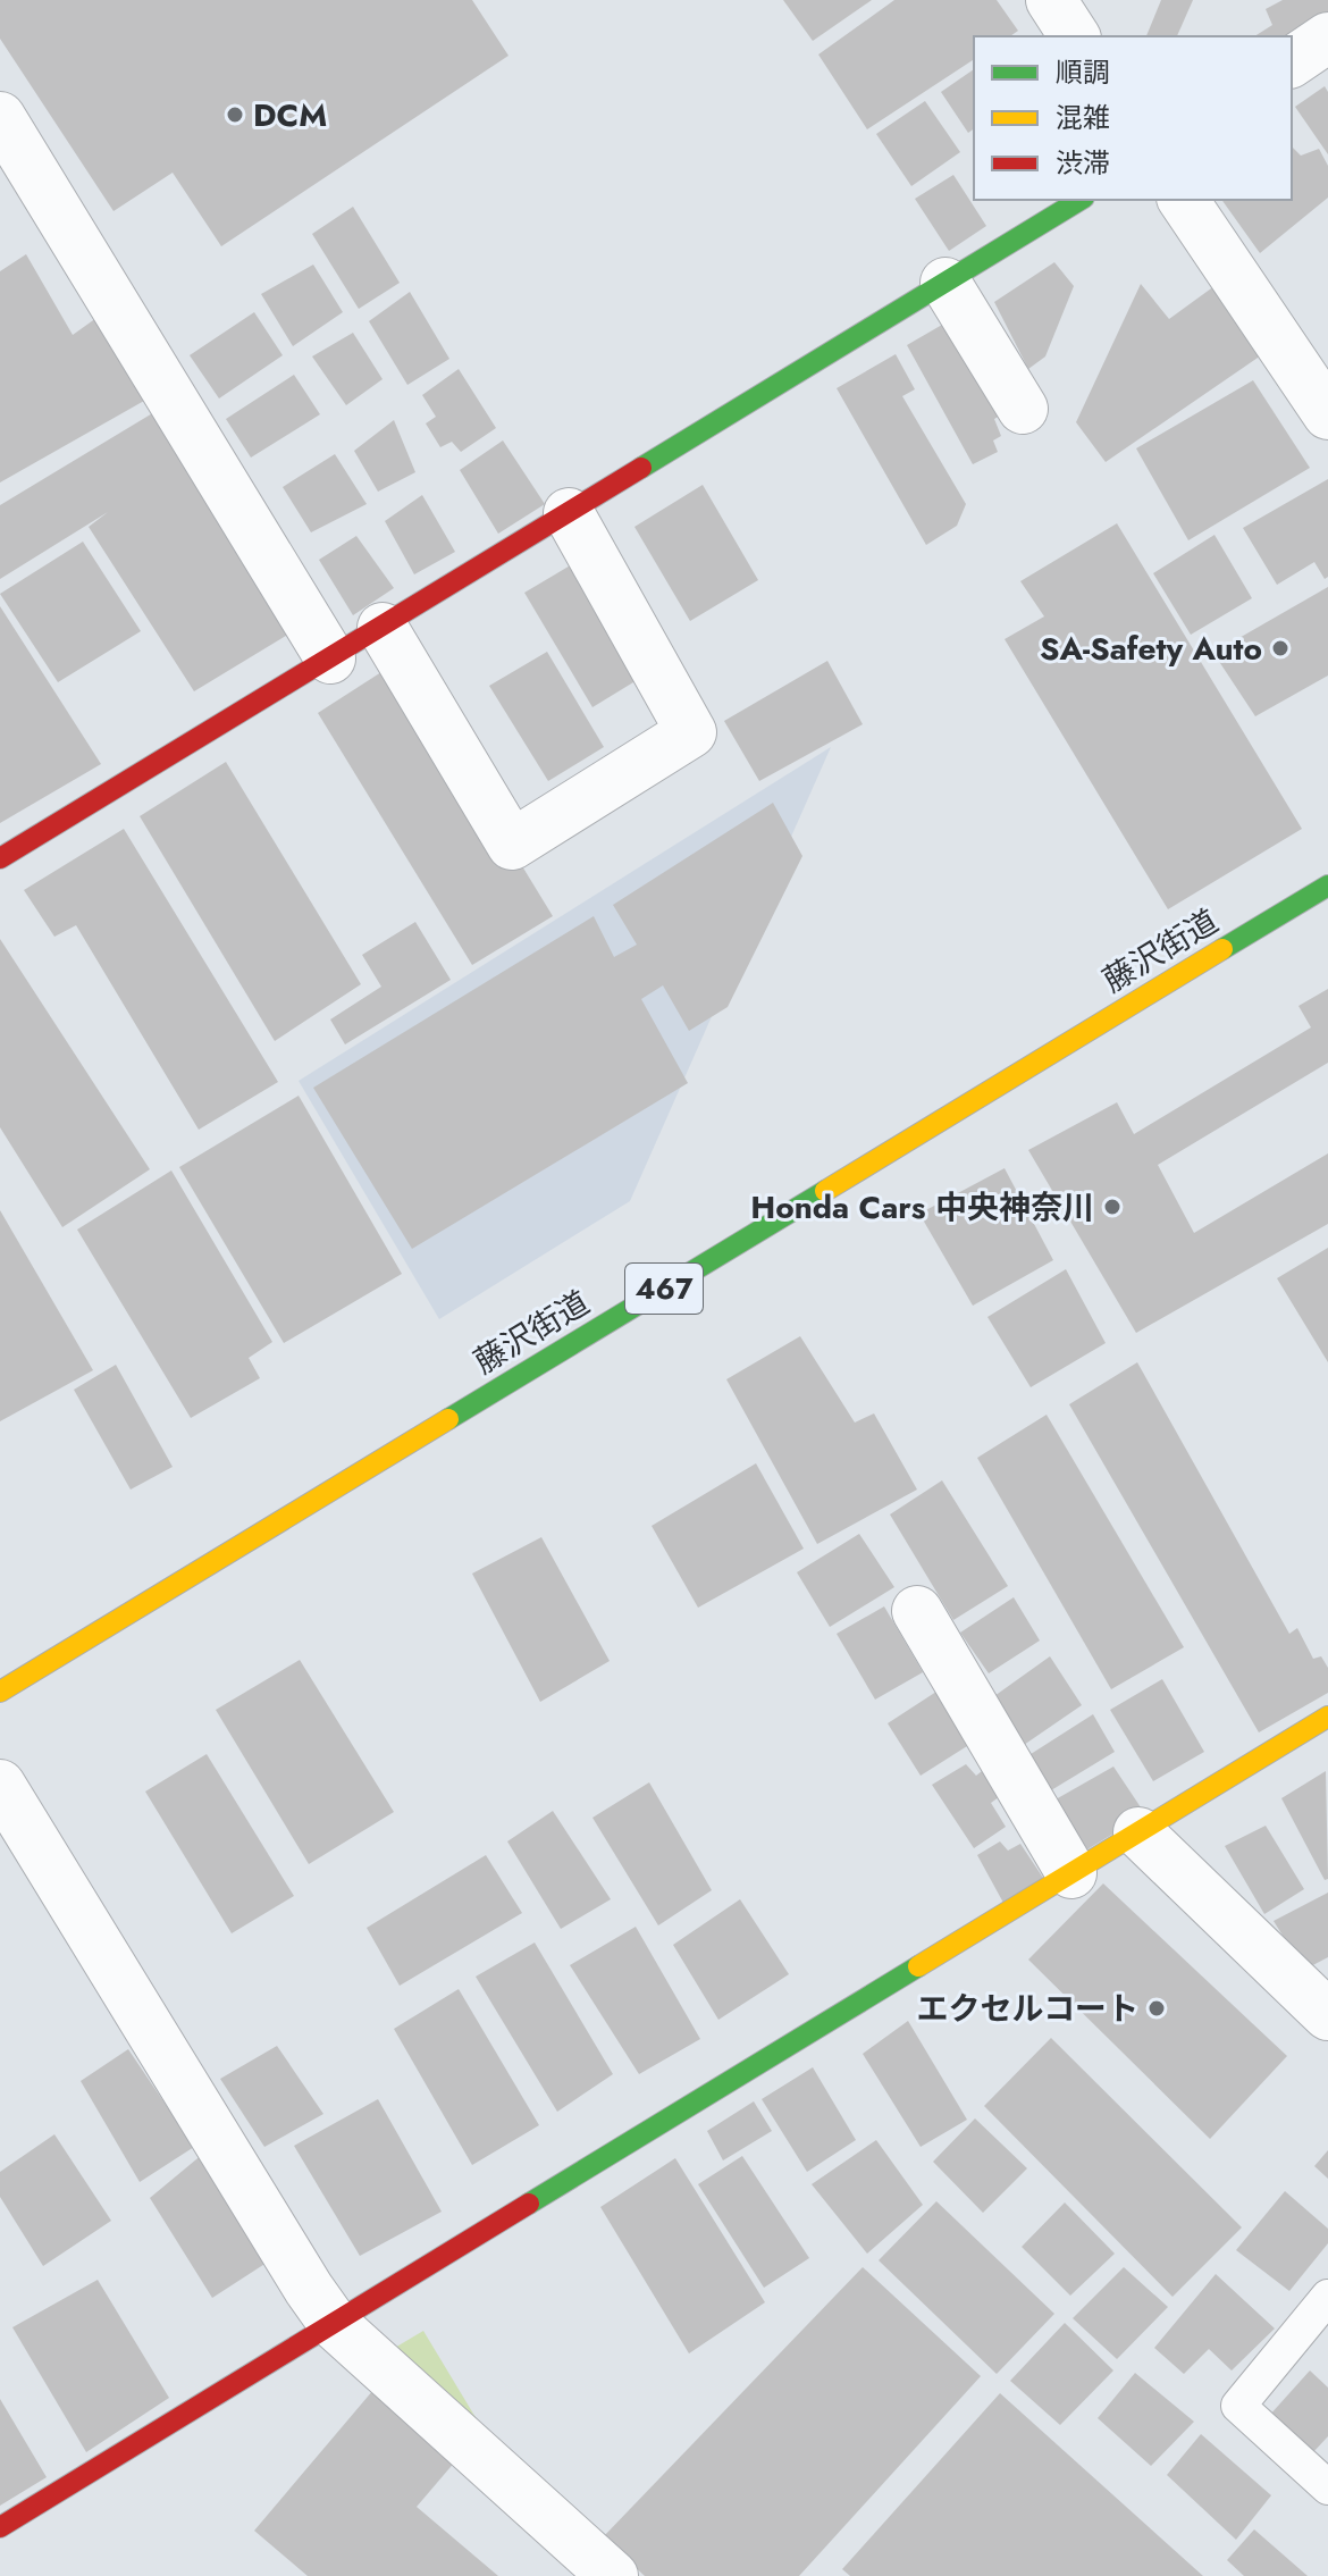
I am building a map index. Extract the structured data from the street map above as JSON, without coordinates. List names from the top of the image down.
{
  "streets": {
    "main road": ["藤沢街道", "467"]
  },
  "places": [
    "DCM",
    "SA-Safety Auto",
    "Honda Cars 中央神奈川",
    "エクセルコート"
  ],
  "legend": ["順調", "混雑", "渋滞"]
}
